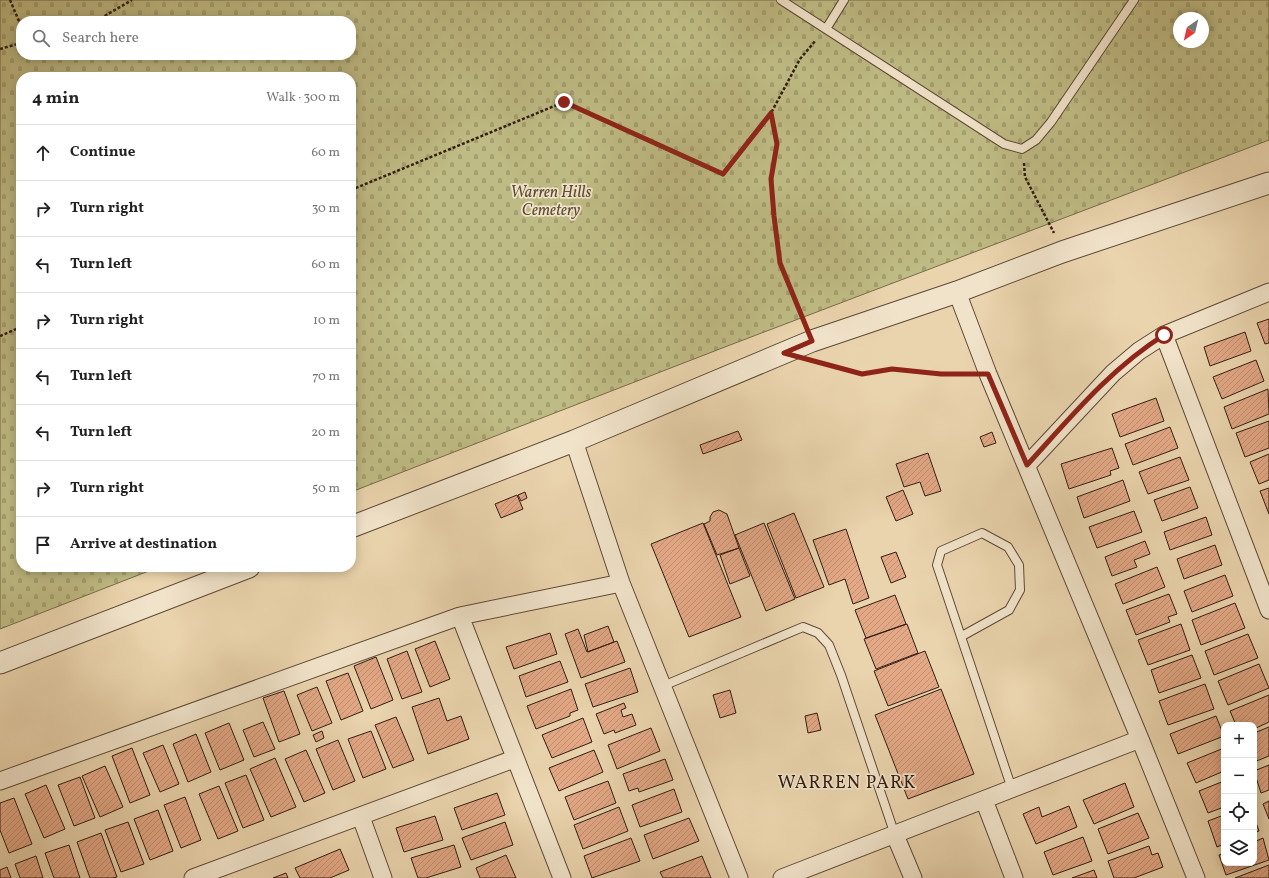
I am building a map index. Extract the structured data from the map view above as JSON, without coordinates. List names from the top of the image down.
{
  "districts": ["WARREN PARK"],
  "parks": ["Warren Hills Cemetery"],
  "north": "bottom left",
  "page": {
    "search": "Search here",
    "heading": ["4 min", "Walk · 300 m"],
    "list": [
      ["Continue", "60 m"],
      ["Turn right", "30 m"],
      ["Turn left", "60 m"],
      ["Turn right", "10 m"],
      ["Turn left", "70 m"],
      ["Turn left", "20 m"],
      ["Turn right", "50 m"],
      "Arrive at destination"
    ],
    "map_buttons": ["+", "−"]
  }
}
